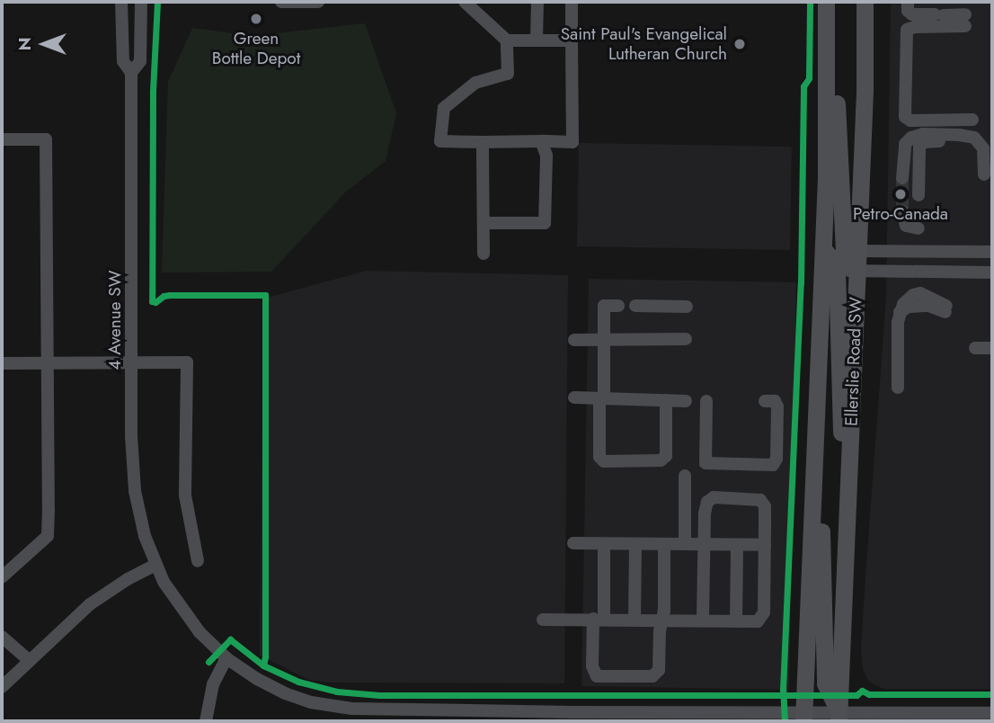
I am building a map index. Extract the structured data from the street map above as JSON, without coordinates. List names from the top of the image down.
{
  "streets": {
    "main road": ["Ellerslie Road SW"],
    "street": ["4 Avenue SW"]
  },
  "crossings": [
    ["4 Avenue SW", "Ellerslie Road SW"]
  ],
  "places": ["Green Bottle Depot", "Saint Paul's Evangelical Lutheran Church", "Petro-Canada"],
  "north": "left"
}
